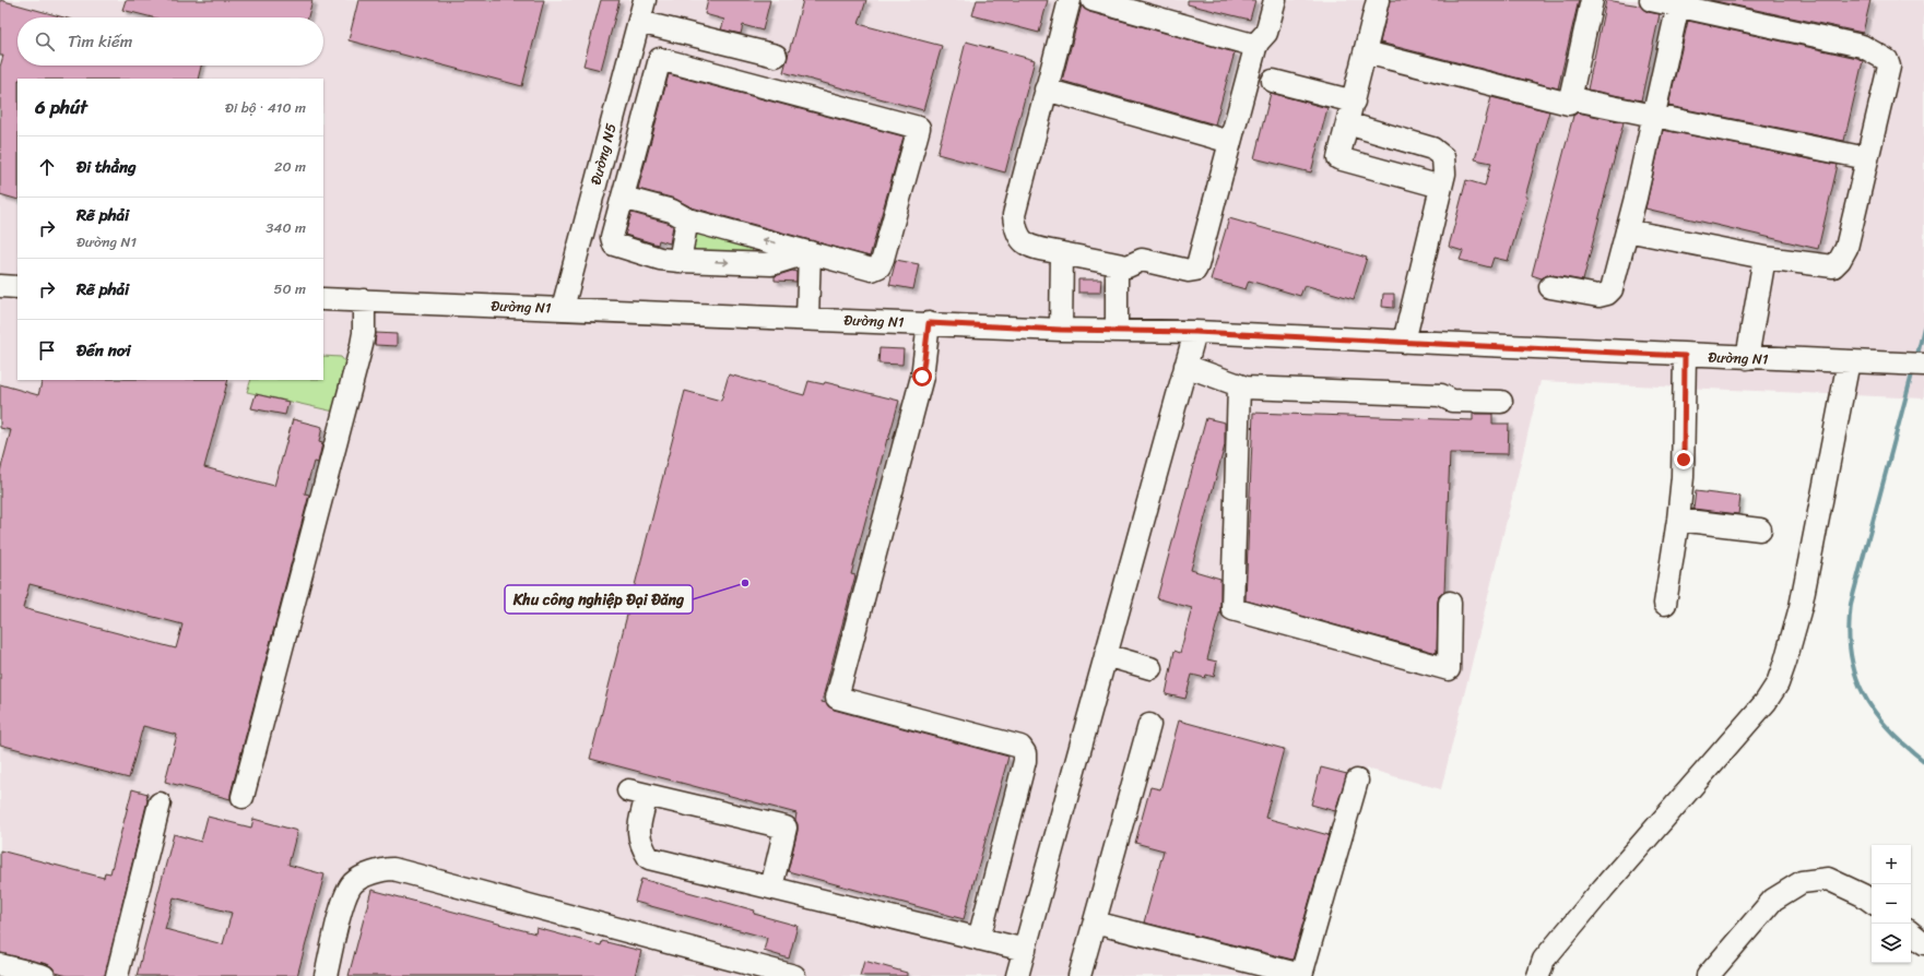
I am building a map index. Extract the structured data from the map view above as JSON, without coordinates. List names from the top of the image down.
{
  "streets": {
    "street": ["Đường N5", "Đường N1"]
  },
  "crossings": [
    ["Đường N5", "Đường N1"]
  ],
  "places": ["Khu công nghiệp Đại Đăng"],
  "page": {
    "search": "Tìm kiếm",
    "heading": ["6 phút", "Đi bộ · 410 m"],
    "list": [
      ["Đi thẳng", "20 m"],
      ["Rẽ phải", "Đường N1", "340 m"],
      ["Rẽ phải", "50 m"],
      "Đến nơi"
    ],
    "map_buttons": ["+", "−"]
  }
}
